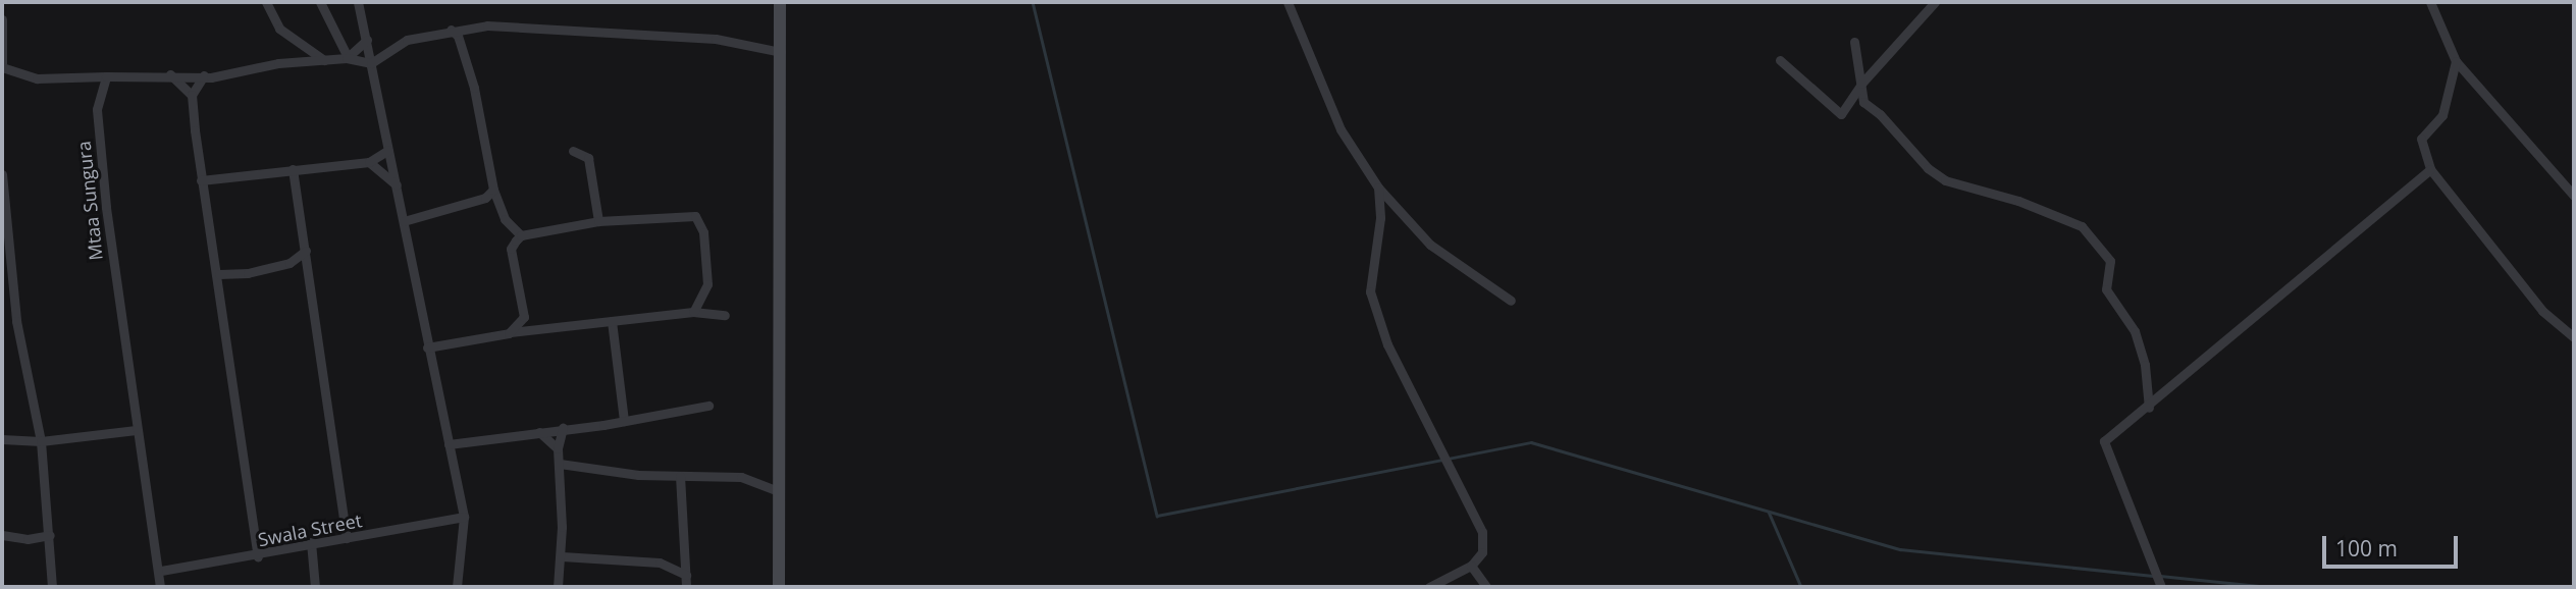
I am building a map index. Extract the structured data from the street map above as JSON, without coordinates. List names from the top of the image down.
{
  "streets": {
    "street": ["Mtaa Sungura", "Swala Street"]
  },
  "crossings": [
    ["Mtaa Sungura", "Swala Street"]
  ],
  "scale_bar": "100 m"
}
